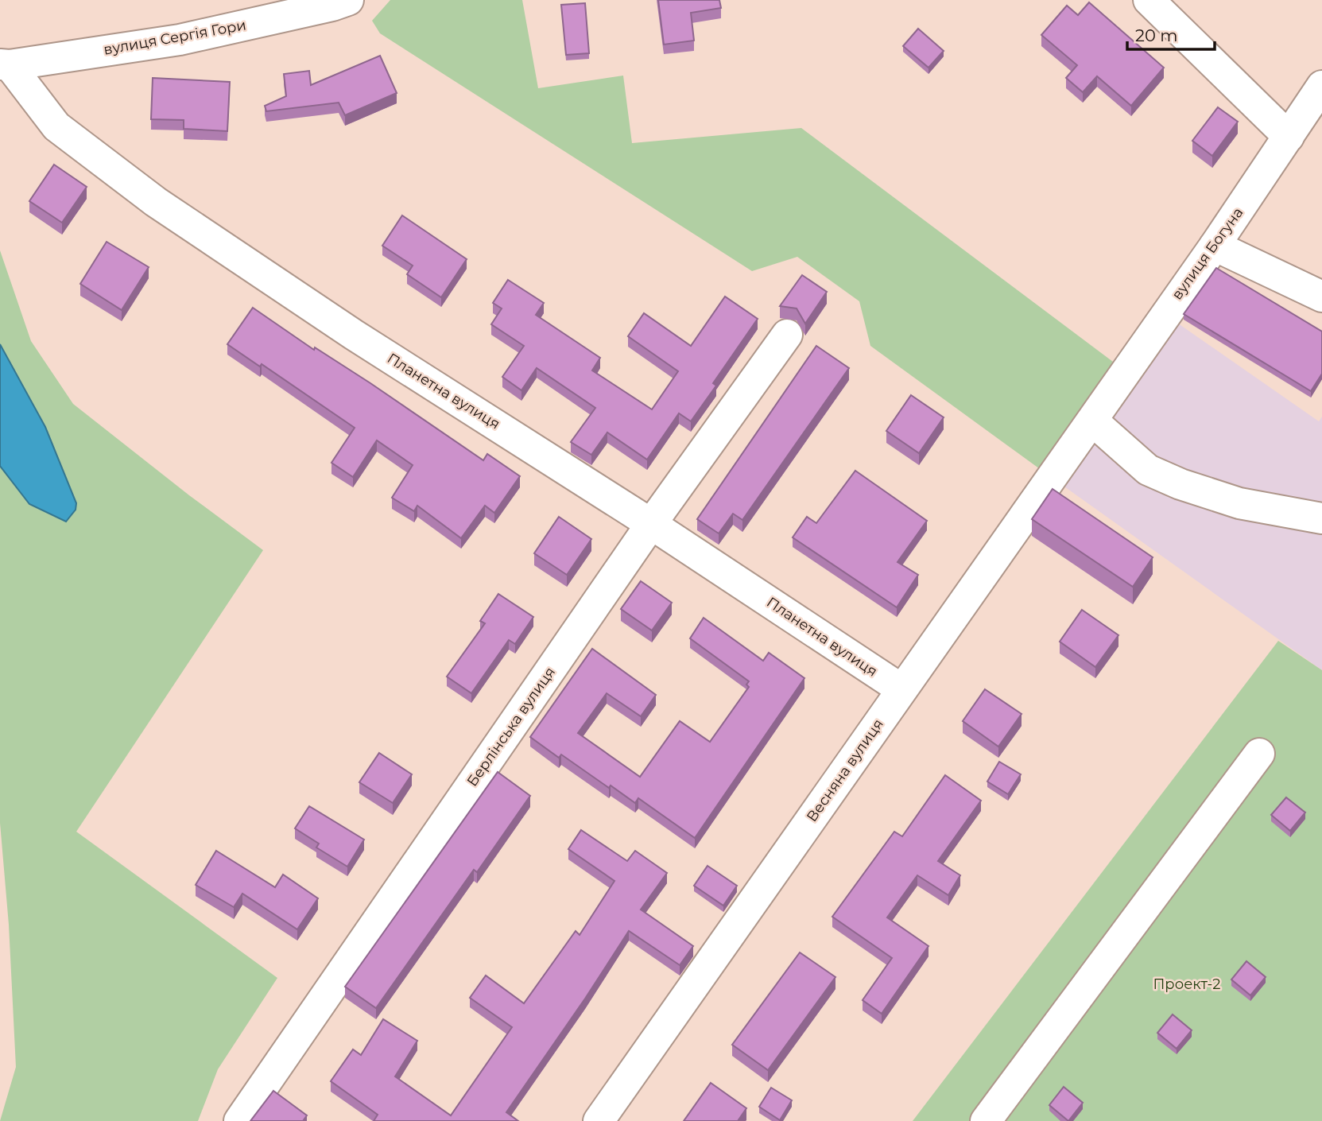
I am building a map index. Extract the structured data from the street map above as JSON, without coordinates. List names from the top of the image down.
{
  "streets": {
    "street": [
      "вулиця Сергія Гори",
      "вулиця Богуна",
      "Планетна вулиця",
      "Берлінська вулиця",
      "Весняна вулиця"
    ]
  },
  "crossings": [
    ["вулиця Сергія Гори", "Планетна вулиця"],
    ["вулиця Богуна", "Весняна вулиця"],
    ["Планетна вулиця", "Берлінська вулиця"],
    ["Планетна вулиця", "Весняна вулиця"]
  ],
  "parks": ["Проект-2"],
  "scale_bar": "20 m"
}
